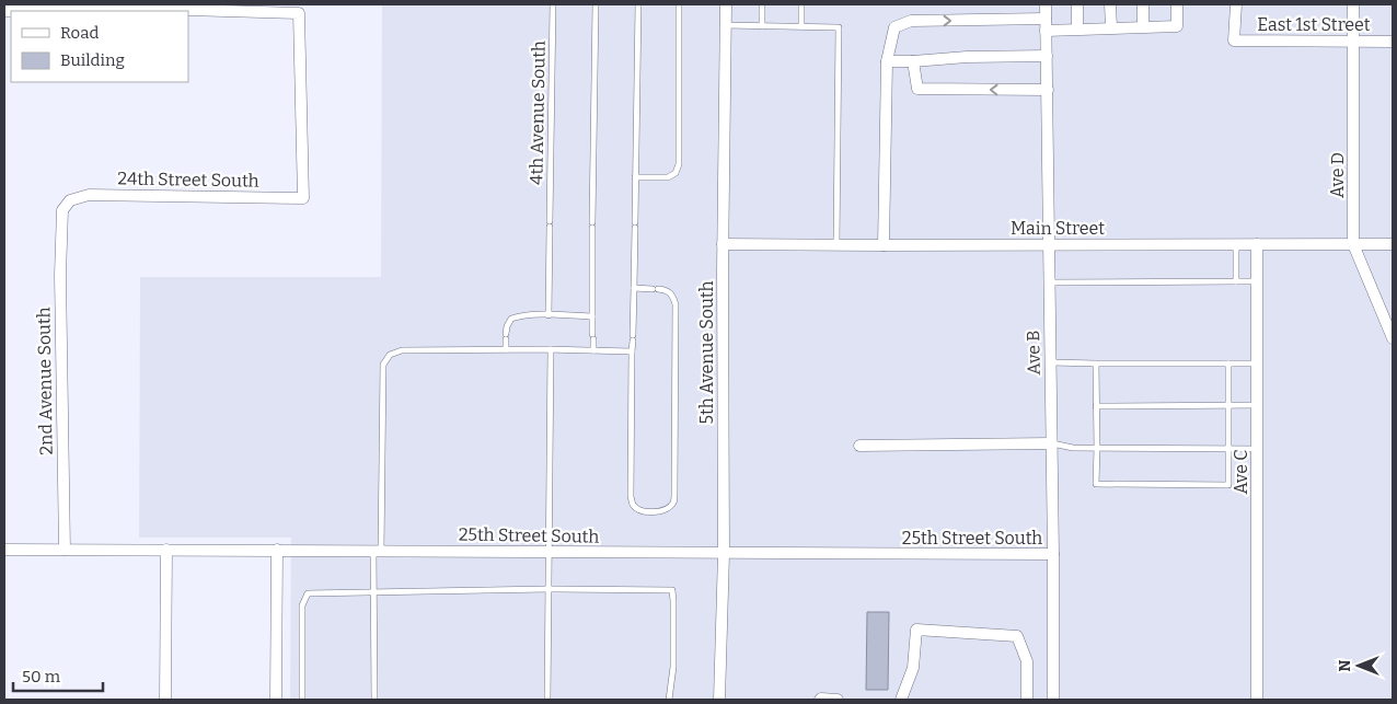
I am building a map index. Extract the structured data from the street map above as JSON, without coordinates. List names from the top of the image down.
{
  "streets": {
    "street": [
      "East 1st Street",
      "Ave D",
      "24th Street South",
      "Main Street",
      "5th Avenue South",
      "Ave B",
      "2nd Avenue South",
      "Ave C",
      "25th Street South"
    ],
    "lane": ["4th Avenue South"]
  },
  "crossings": [
    ["East 1st Street", "Ave D"],
    ["Ave D", "Main Street"],
    ["24th Street South", "2nd Avenue South"],
    ["Main Street", "5th Avenue South"],
    ["Main Street", "Ave B"],
    ["Main Street", "Ave C"],
    ["5th Avenue South", "25th Street South"],
    ["Ave B", "25th Street South"],
    ["2nd Avenue South", "25th Street South"]
  ],
  "legend": ["Road", "Building"],
  "scale_bar": "50 m",
  "north": "left"
}
